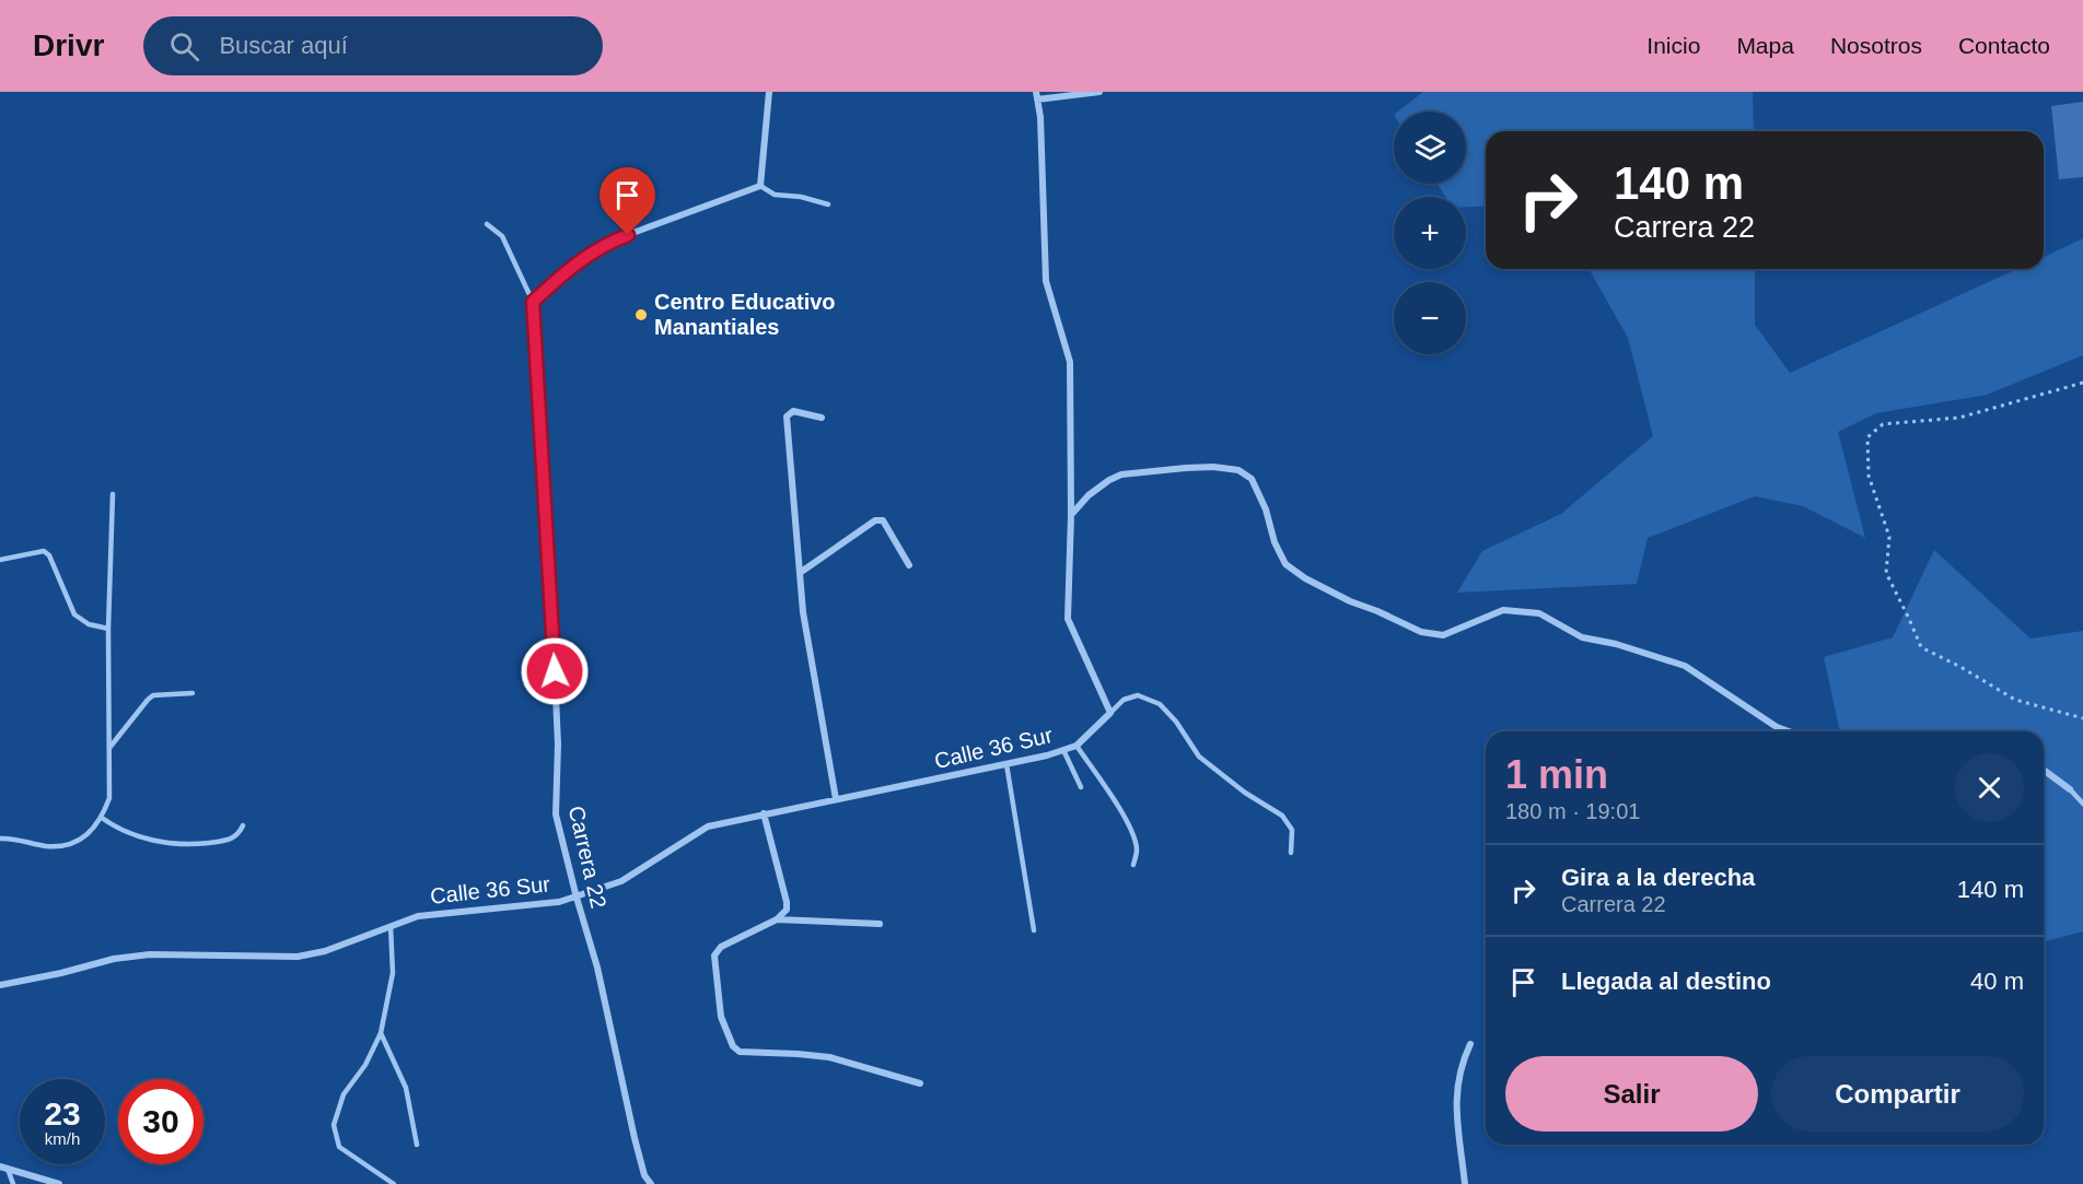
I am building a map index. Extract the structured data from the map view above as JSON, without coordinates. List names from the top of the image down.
{
  "streets": {
    "street": ["Calle 36 Sur", "Carrera 22"]
  },
  "crossings": [
    ["Calle 36 Sur", "Carrera 22"]
  ],
  "places": ["Centro Educativo Manantiales"],
  "page": {
    "header": "Drivr",
    "search": "Buscar aquí",
    "nav": [
      "Inicio",
      "Mapa",
      "Nosotros",
      "Contacto"
    ],
    "map_buttons": ["+", "−"],
    "turn": ["140 m", "Carrera 22"],
    "heading": ["1 min", "180 m · 19:01"],
    "list": [
      {
        "name": "Gira a la derecha",
        "note": "Carrera 22",
        "value": "140 m"
      },
      {
        "name": "Llegada al destino",
        "value": "40 m"
      }
    ],
    "buttons": ["Salir", "Compartir"],
    "speed": "23 km/h",
    "limit": "30"
  }
}
